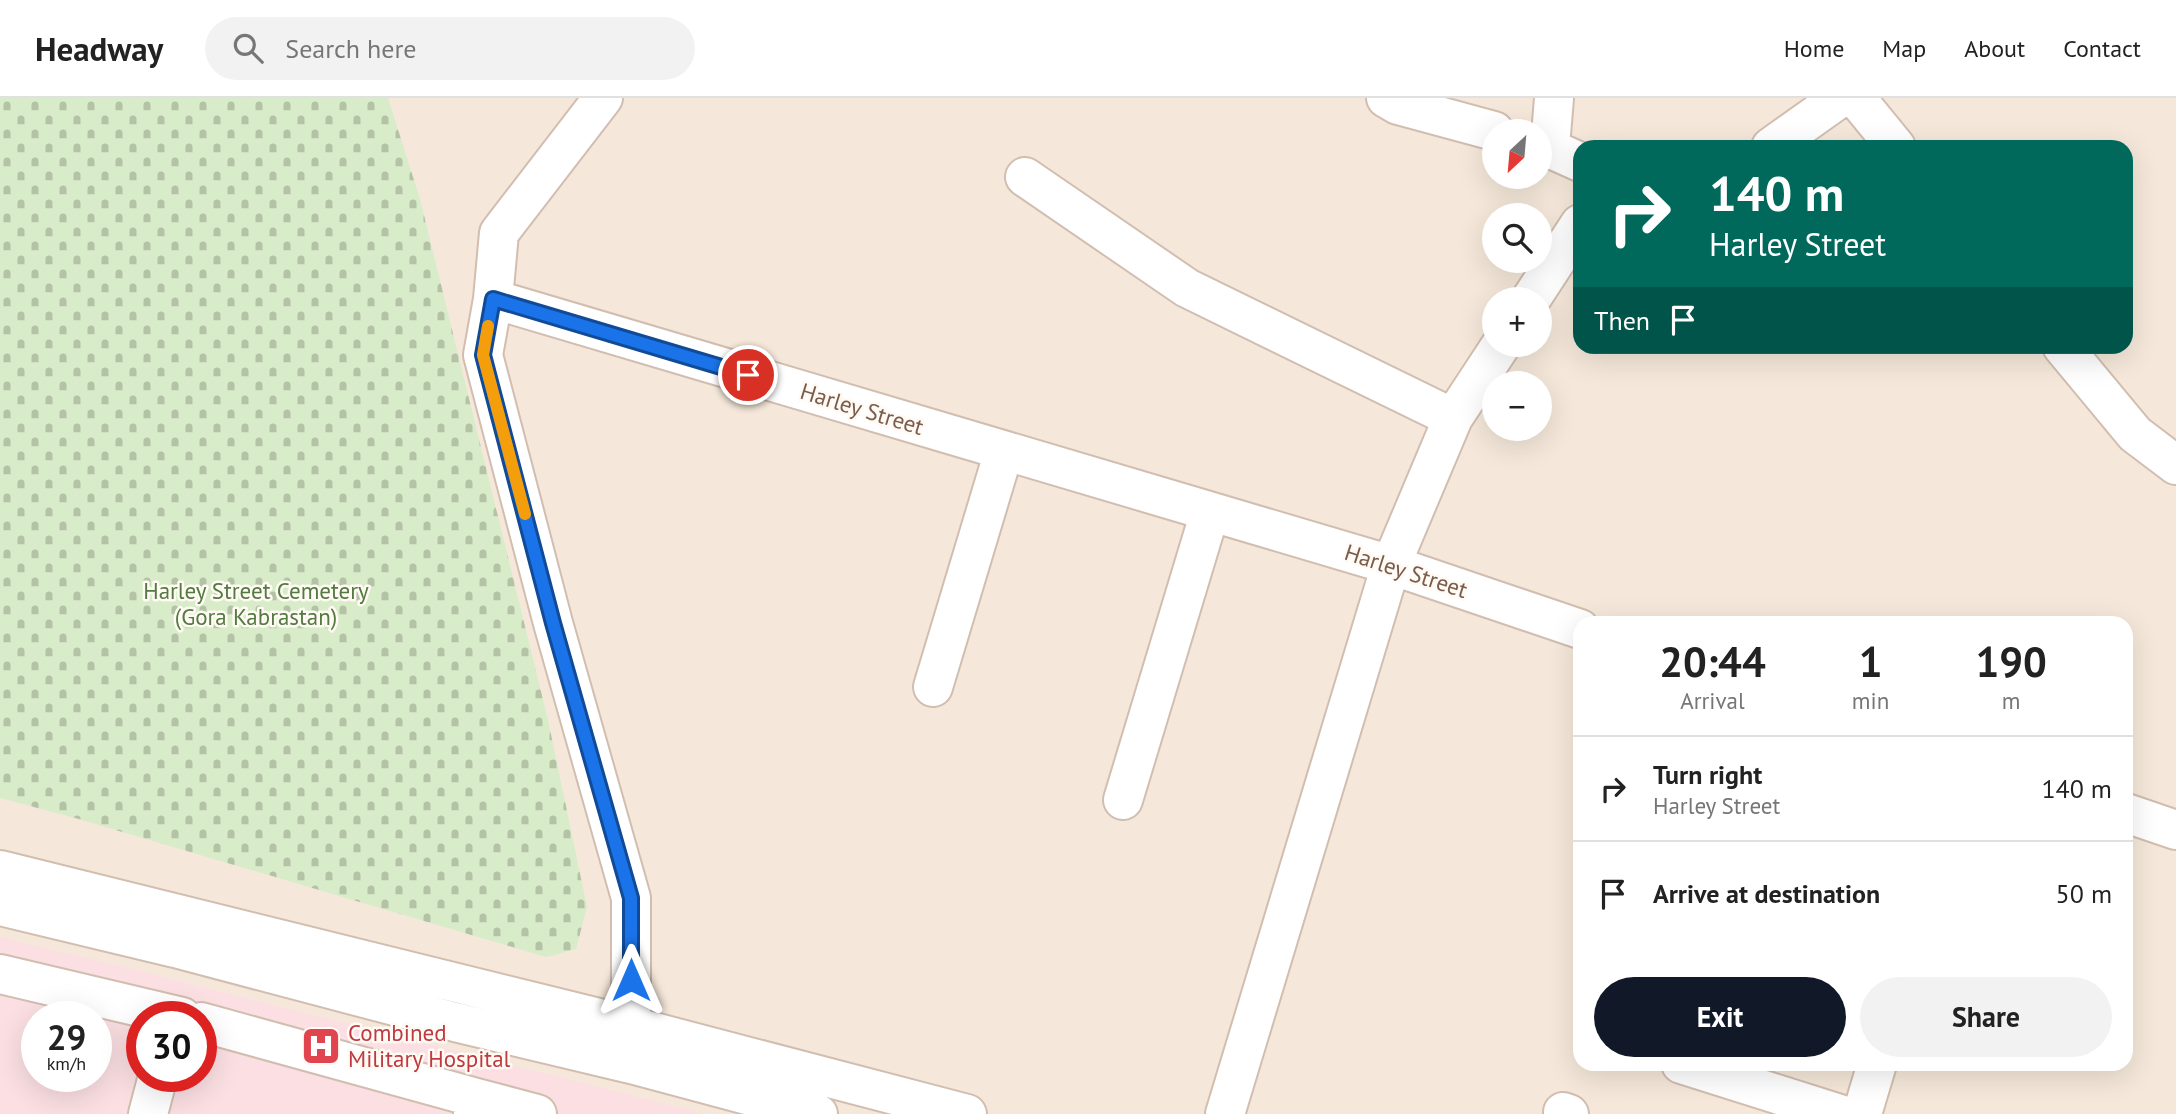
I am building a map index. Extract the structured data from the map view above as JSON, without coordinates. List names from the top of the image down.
{
  "streets": {
    "street": ["Harley Street"]
  },
  "parks": ["Harley Street Cemetery (Gora Kabrastan)"],
  "places": {
    "hospital": ["Combined Military Hospital"]
  },
  "north": "bottom left",
  "page": {
    "header": "Headway",
    "search": "Search here",
    "nav": [
      "Home",
      "Map",
      "About",
      "Contact"
    ],
    "map_buttons": ["+", "−"],
    "turn": ["140 m", "Harley Street"],
    "then": "Then",
    "eta": [
      "20:44",
      "Arrival",
      "1",
      "min",
      "190",
      "m"
    ],
    "list": [
      {
        "name": "Turn right",
        "note": "Harley Street",
        "value": "140 m"
      },
      {
        "name": "Arrive at destination",
        "value": "50 m"
      }
    ],
    "buttons": ["Exit", "Share"],
    "speed": "29 km/h",
    "limit": "30"
  }
}
